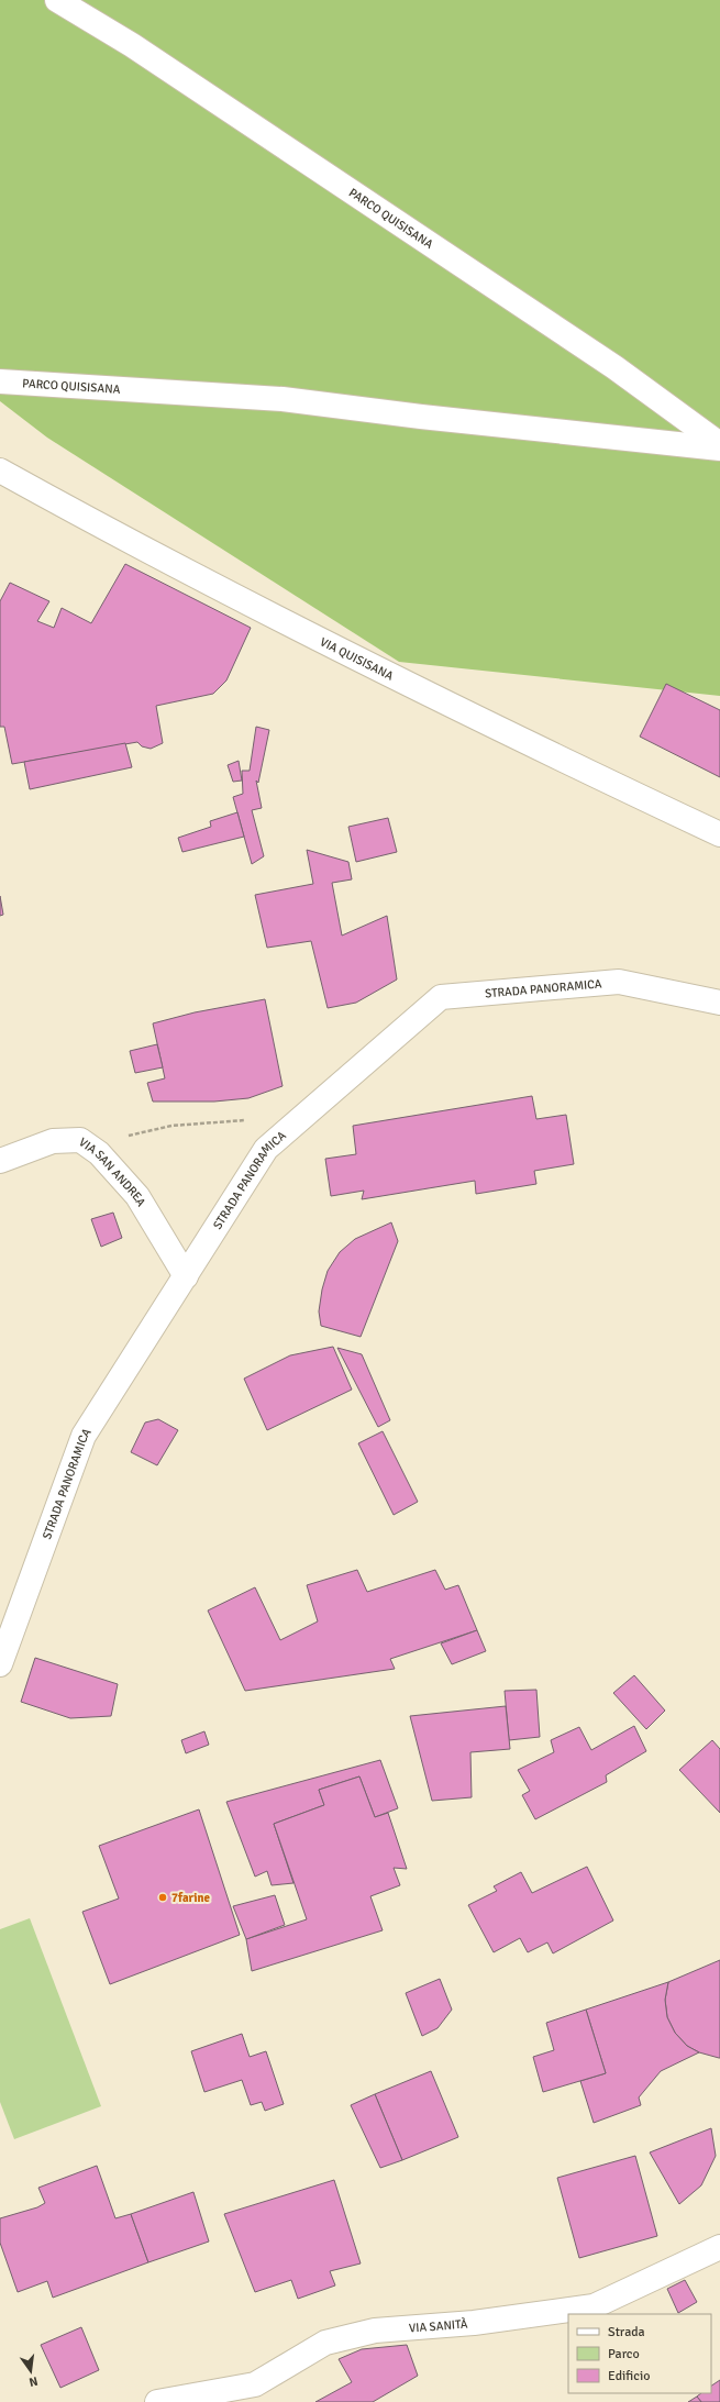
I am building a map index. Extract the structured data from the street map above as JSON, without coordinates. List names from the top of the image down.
{
  "streets": {
    "street": [
      "PARCO QUISISANA",
      "VIA QUISISANA",
      "STRADA PANORAMICA",
      "VIA SAN ANDREA",
      "VIA SANITÀ"
    ]
  },
  "crossings": [
    ["STRADA PANORAMICA", "VIA SAN ANDREA"]
  ],
  "places": ["7farine"],
  "legend": ["Strada", "Parco", "Edificio"],
  "north": "bottom"
}
